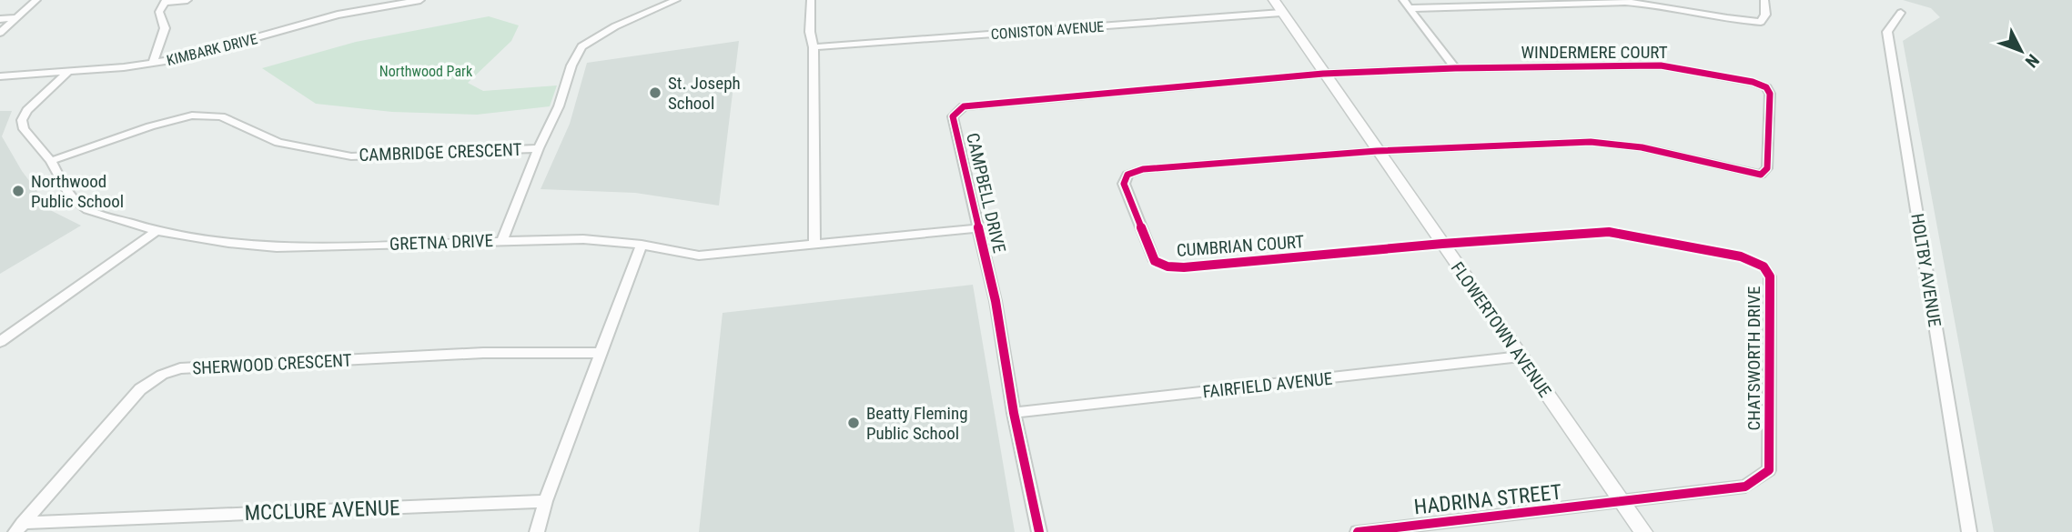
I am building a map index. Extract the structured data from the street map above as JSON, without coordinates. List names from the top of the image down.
{
  "streets": {
    "street": [
      "CONISTON AVENUE",
      "KIMBARK DRIVE",
      "WINDERMERE COURT",
      "CAMBRIDGE CRESCENT",
      "CAMPBELL DRIVE",
      "GRETNA DRIVE",
      "CUMBRIAN COURT",
      "HOLTBY AVENUE",
      "FLOWERTOWN AVENUE",
      "CHATSWORTH DRIVE",
      "SHERWOOD CRESCENT",
      "FAIRFIELD AVENUE",
      "HADRINA STREET",
      "MCCLURE AVENUE"
    ]
  },
  "crossings": [
    ["CONISTON AVENUE", "FLOWERTOWN AVENUE"],
    ["KIMBARK DRIVE", "GRETNA DRIVE"],
    ["WINDERMERE COURT", "CAMPBELL DRIVE"],
    ["WINDERMERE COURT", "CUMBRIAN COURT"],
    ["WINDERMERE COURT", "FLOWERTOWN AVENUE"],
    ["CAMBRIDGE CRESCENT", "GRETNA DRIVE"],
    ["CAMPBELL DRIVE", "GRETNA DRIVE"],
    ["CAMPBELL DRIVE", "FLOWERTOWN AVENUE"],
    ["CAMPBELL DRIVE", "FAIRFIELD AVENUE"],
    ["CUMBRIAN COURT", "FLOWERTOWN AVENUE"],
    ["CUMBRIAN COURT", "CHATSWORTH DRIVE"],
    ["FLOWERTOWN AVENUE", "CHATSWORTH DRIVE"],
    ["FLOWERTOWN AVENUE", "FAIRFIELD AVENUE"],
    ["FLOWERTOWN AVENUE", "HADRINA STREET"],
    ["CHATSWORTH DRIVE", "HADRINA STREET"],
    ["SHERWOOD CRESCENT", "MCCLURE AVENUE"]
  ],
  "parks": ["Northwood Park"],
  "places": ["St. Joseph School", "Northwood Public School", "Beatty Fleming Public School"],
  "north": "bottom right"
}
